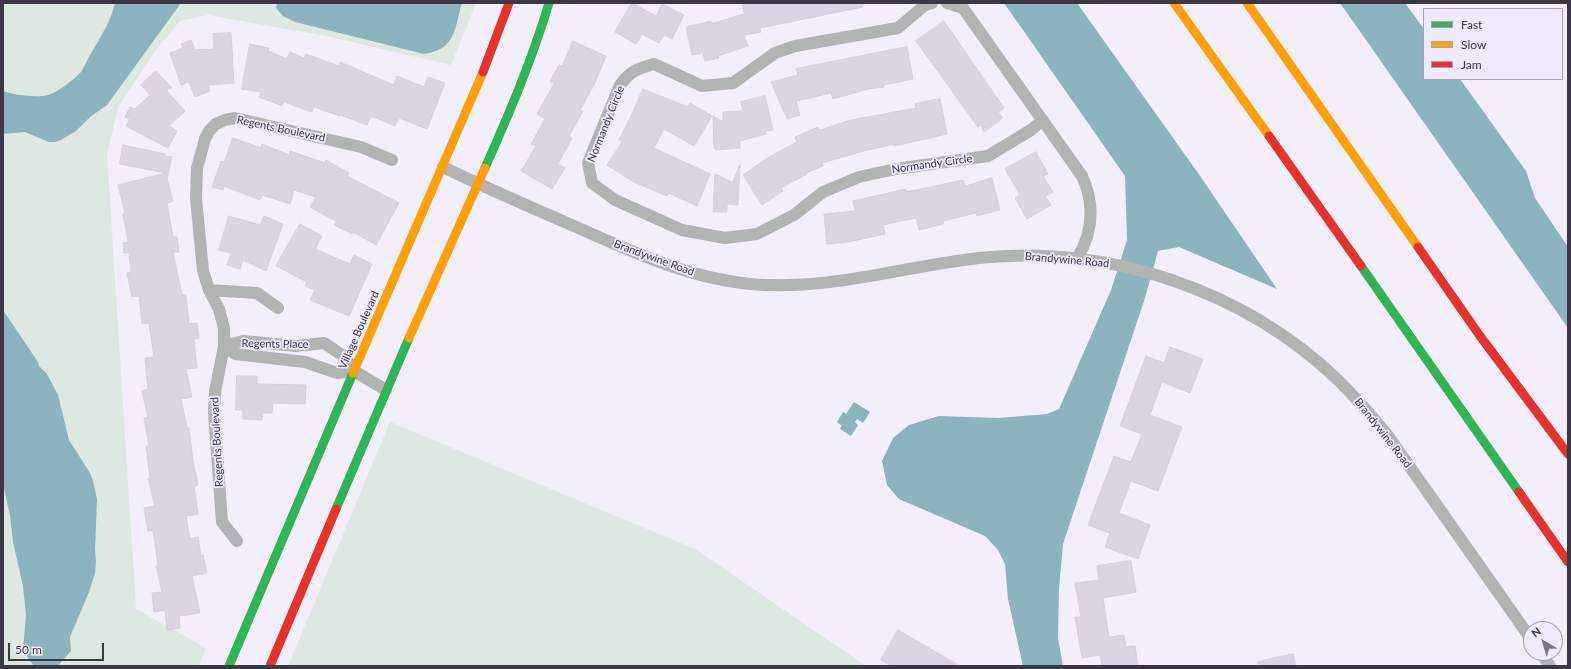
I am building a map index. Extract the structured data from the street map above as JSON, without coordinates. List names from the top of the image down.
{
  "streets": {
    "main road": ["Village Boulevard"],
    "street": [
      "Normandy Circle",
      "Regents Boulevard",
      "Brandywine Road",
      "Regents Place"
    ]
  },
  "crossings": [
    ["Regents Boulevard", "Regents Place"],
    ["Brandywine Road", "Village Boulevard"],
    ["Village Boulevard", "Regents Place"]
  ],
  "legend": ["Fast", "Slow", "Jam"],
  "scale_bar": "50 m",
  "north": "top left"
}
